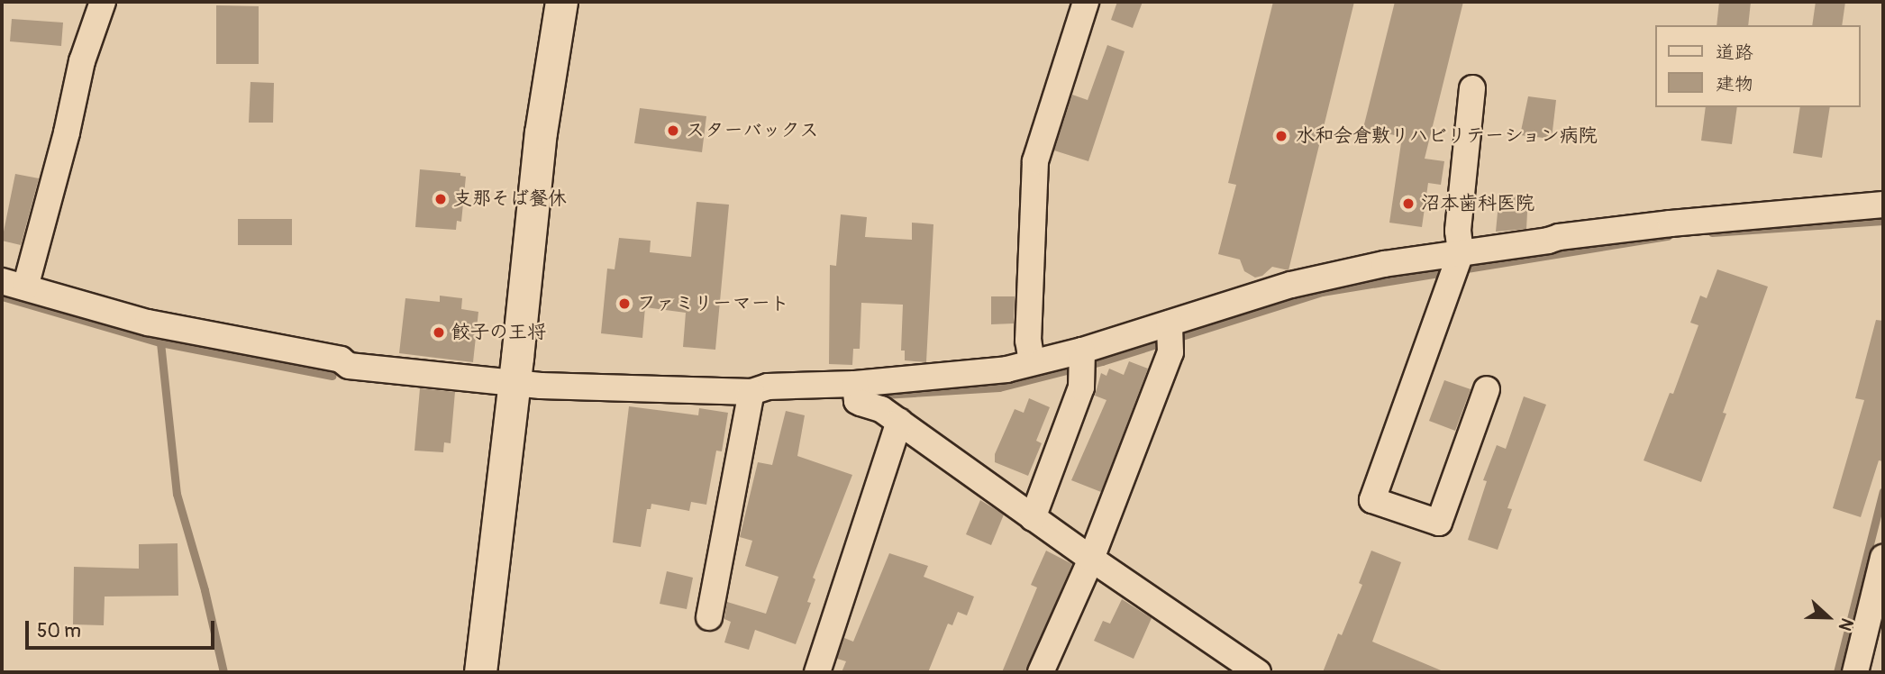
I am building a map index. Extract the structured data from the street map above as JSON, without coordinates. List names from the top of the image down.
{
  "places": [
    "スターバックス",
    "水和会倉敷リハビリテーション病院",
    "支那そば餐休",
    "沼本歯科医院",
    "ファミリーマート",
    "餃子の王将"
  ],
  "legend": ["道路", "建物"],
  "scale_bar": "50 m",
  "north": "right"
}
